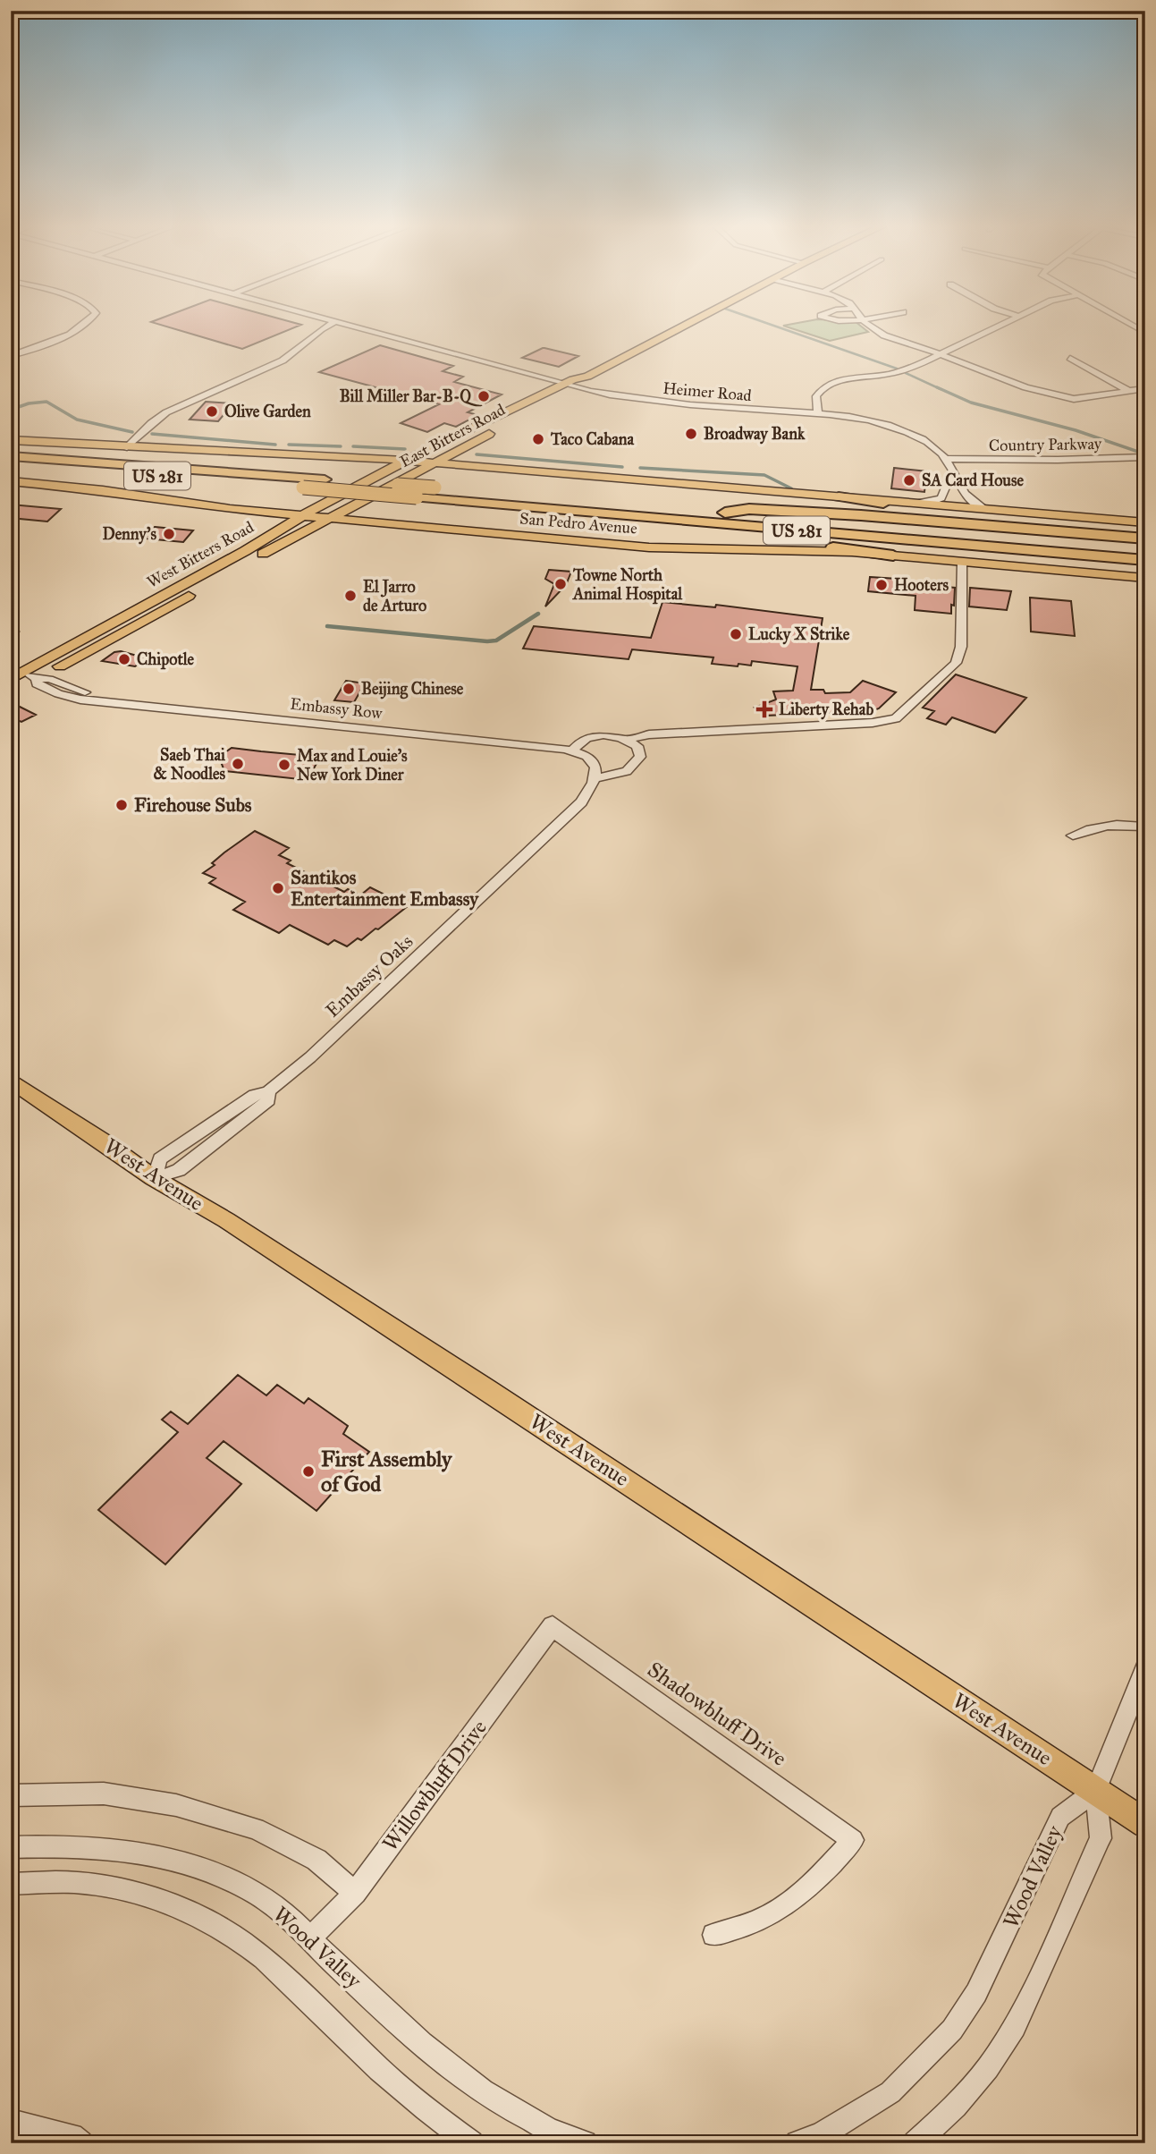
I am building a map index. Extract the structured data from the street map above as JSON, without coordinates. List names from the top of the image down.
{
  "streets": {
    "highway": ["US 281"],
    "main road": [
      "East Bitters Road",
      "San Pedro Avenue",
      "West Bitters Road",
      "West Avenue"
    ],
    "street": [
      "Heimer Road",
      "Country Parkway",
      "Embassy Row",
      "Embassy Oaks",
      "Shadowbluff Drive",
      "Willowbluff Drive",
      "Wood Valley"
    ]
  },
  "crossings": [
    ["Heimer Road", "East Bitters Road"],
    ["Heimer Road", "Country Parkway"],
    ["East Bitters Road", "San Pedro Avenue"],
    ["East Bitters Road", "West Bitters Road"],
    ["San Pedro Avenue", "West Bitters Road"],
    ["West Bitters Road", "Embassy Row"],
    ["Embassy Oaks", "West Avenue"],
    ["West Avenue", "Wood Valley"],
    ["Shadowbluff Drive", "Willowbluff Drive"],
    ["Willowbluff Drive", "Wood Valley"]
  ],
  "places": {
    "other": [
      "Bill Miller Bar-B-Q",
      "Olive Garden",
      "Broadway Bank",
      "Taco Cabana",
      "SA Card House",
      "Denny's",
      "Towne North Animal Hospital",
      "Hooters",
      "El Jarro de Arturo",
      "Lucky X Strike",
      "Chipotle",
      "Beijing Chinese",
      "Saeb Thai & Noodles",
      "Max and Louie's New York Diner",
      "Firehouse Subs",
      "Santikos Entertainment Embassy",
      "First Assembly of God"
    ],
    "health": ["Liberty Rehab"]
  }
}
